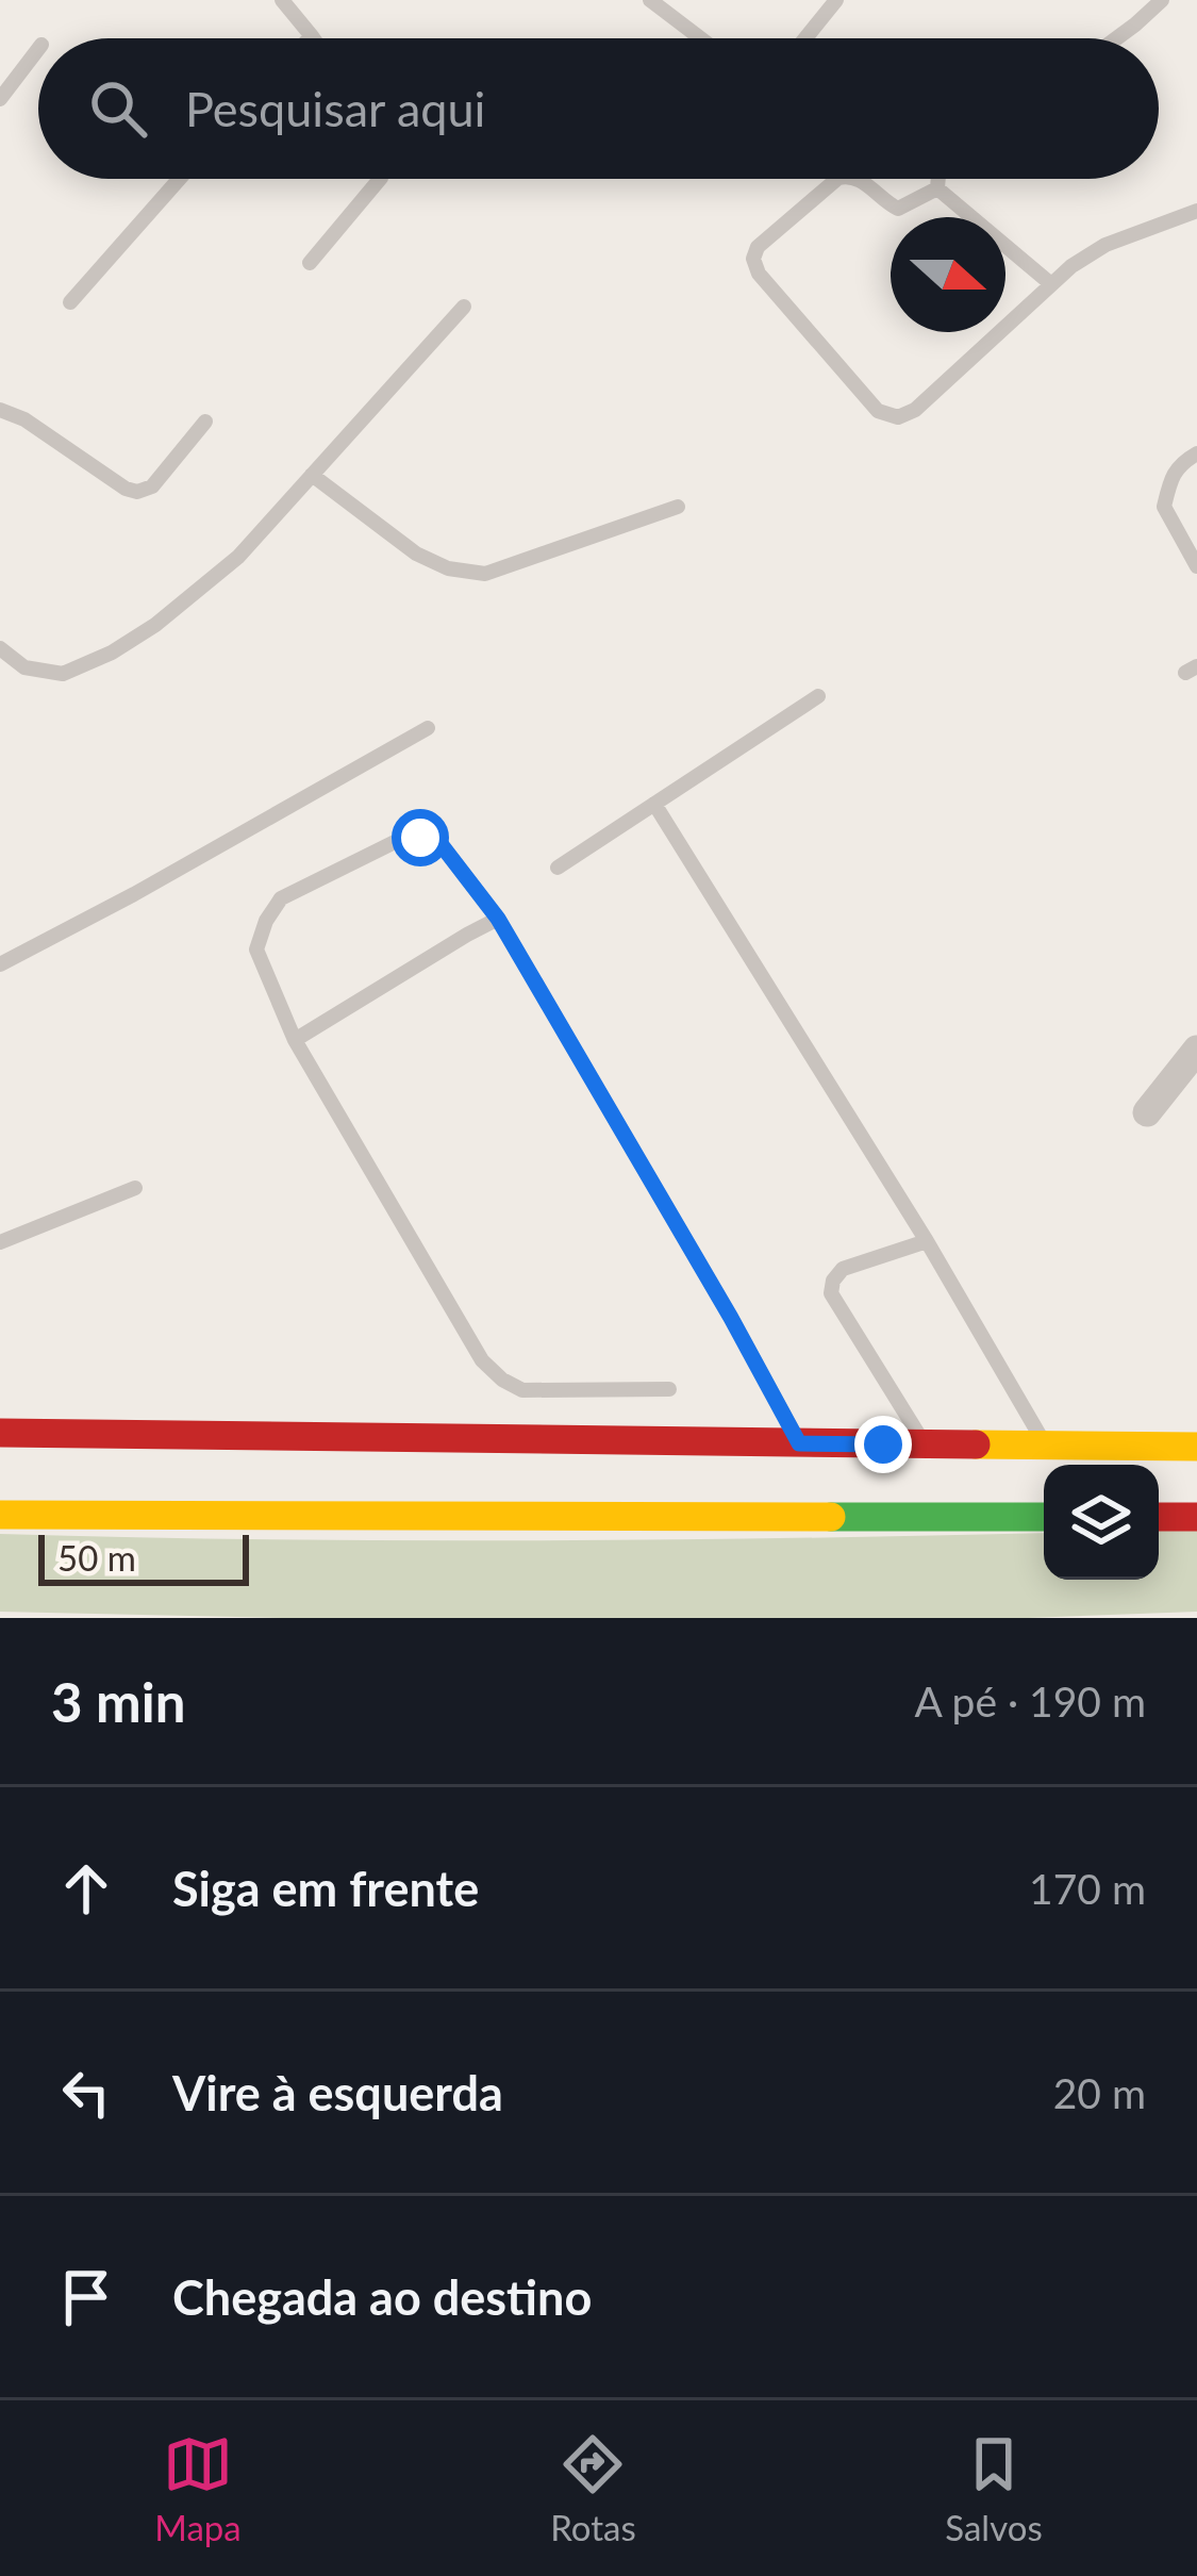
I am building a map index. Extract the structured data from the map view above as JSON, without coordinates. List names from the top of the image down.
{
  "scale_bar": "50 m",
  "north": "right",
  "page": {
    "search": "Pesquisar aqui",
    "scale": "50 m",
    "heading": ["3 min", "A pé · 190 m"],
    "list": [
      ["Siga em frente", "170 m"],
      ["Vire à esquerda", "20 m"],
      "Chegada ao destino"
    ],
    "nav": ["Mapa", "Rotas", "Salvos"]
  }
}
